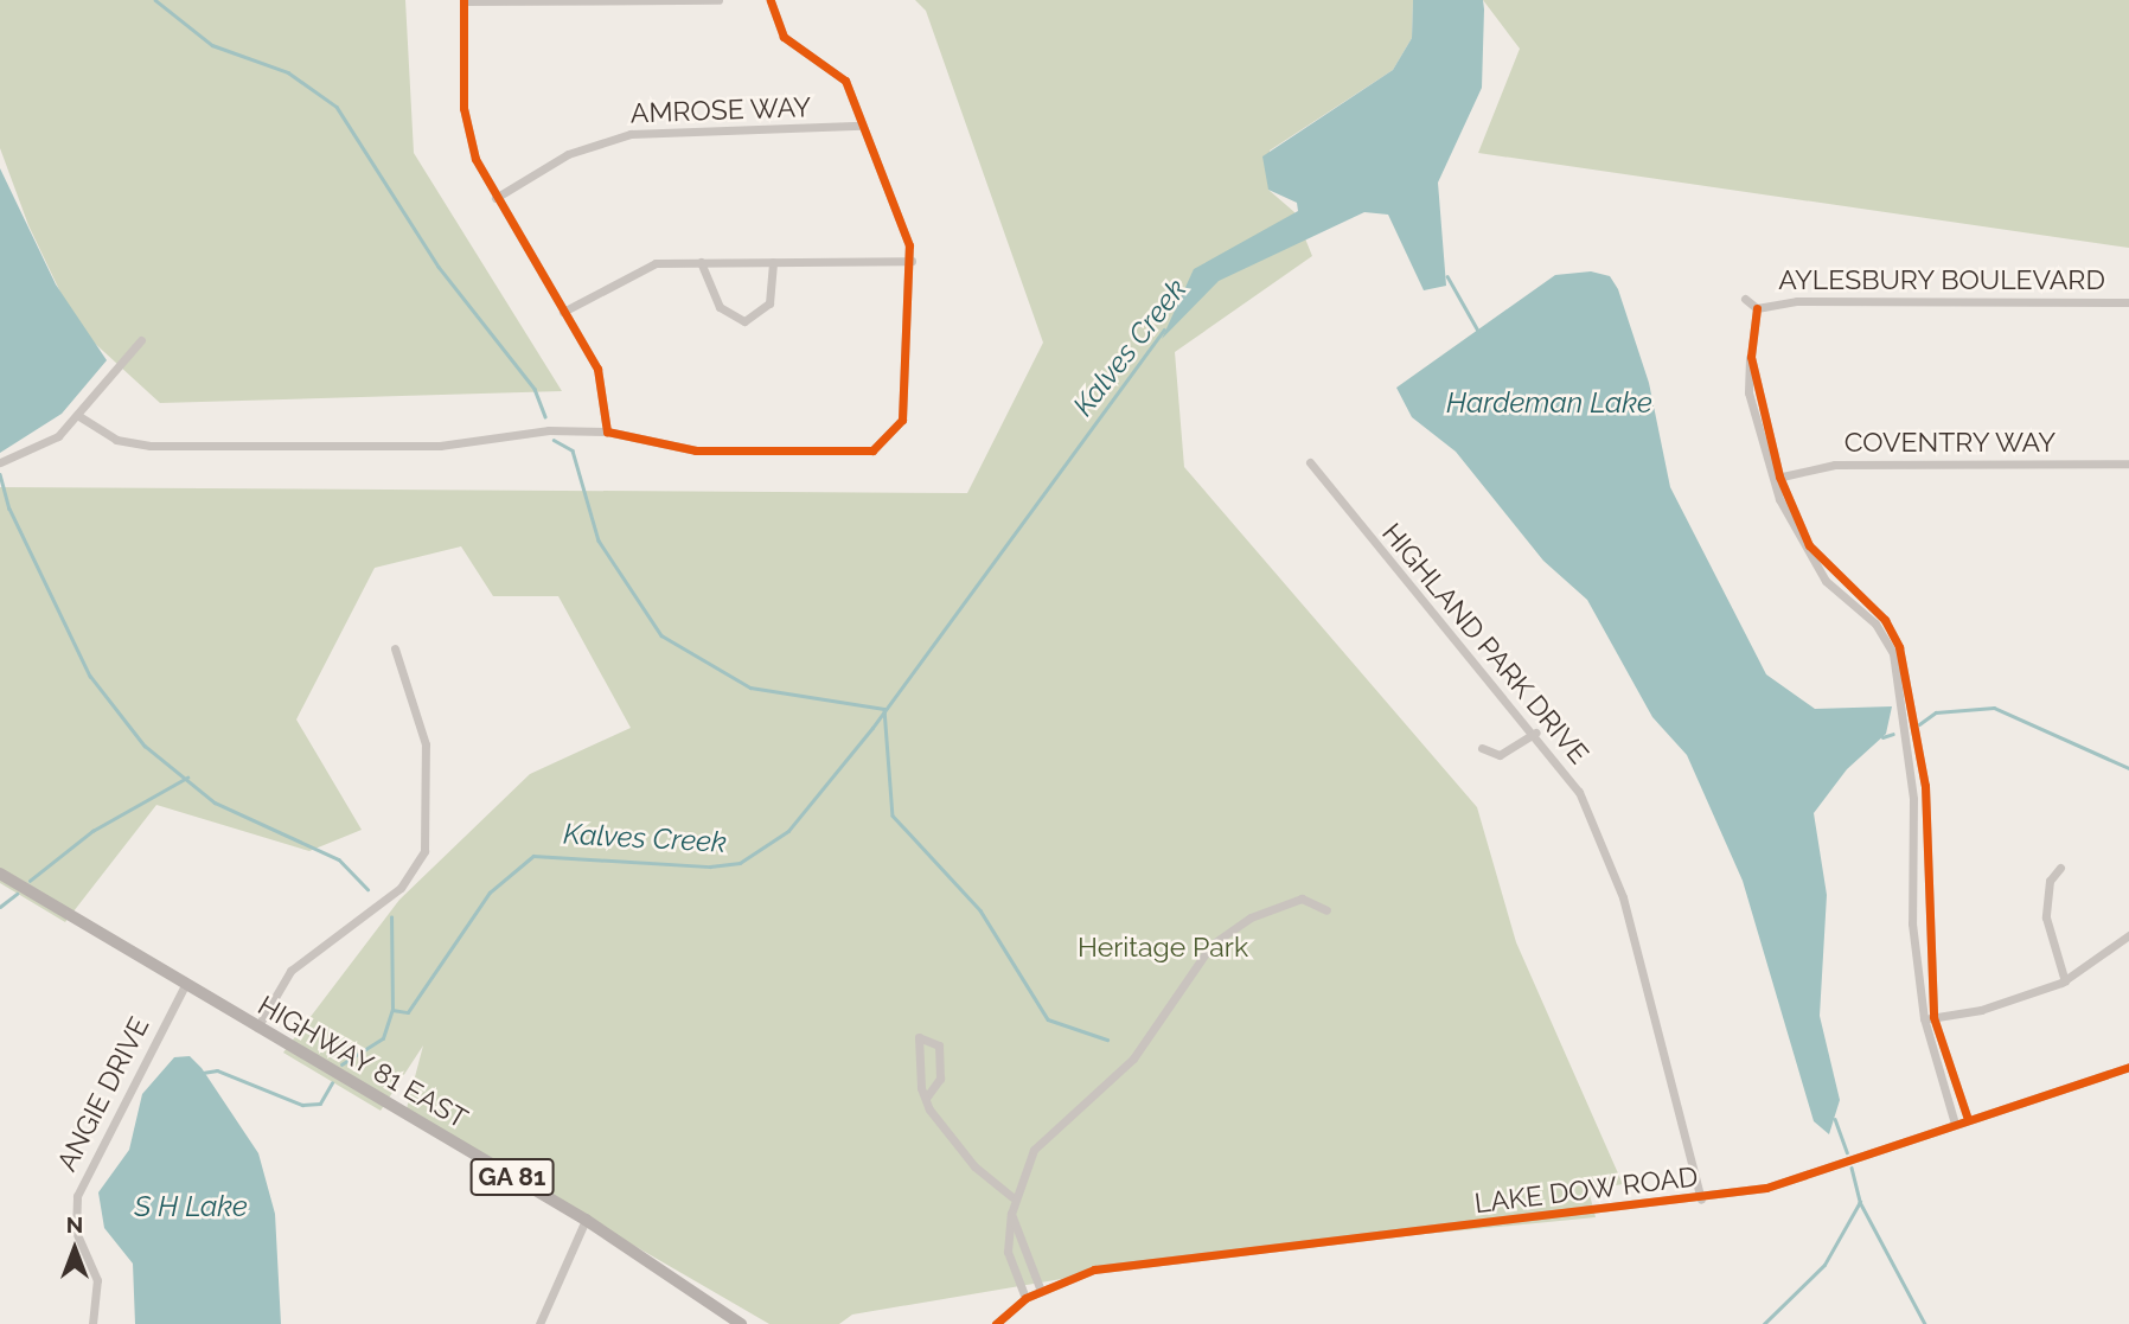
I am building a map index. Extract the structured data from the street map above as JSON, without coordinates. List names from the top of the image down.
{
  "streets": {
    "main road": ["HIGHWAY 81 EAST", "GA 81"],
    "street": [
      "AMROSE WAY",
      "AYLESBURY BOULEVARD",
      "COVENTRY WAY",
      "HIGHLAND PARK DRIVE",
      "ANGIE DRIVE",
      "LAKE DOW ROAD"
    ]
  },
  "crossings": [
    ["AYLESBURY BOULEVARD", "COVENTRY WAY"],
    ["AYLESBURY BOULEVARD", "LAKE DOW ROAD"],
    ["HIGHLAND PARK DRIVE", "LAKE DOW ROAD"],
    ["HIGHWAY 81 EAST", "ANGIE DRIVE"]
  ],
  "water": ["Kalves Creek", "Hardeman Lake", "S H Lake"],
  "parks": ["Heritage Park"],
  "north": "top"
}
